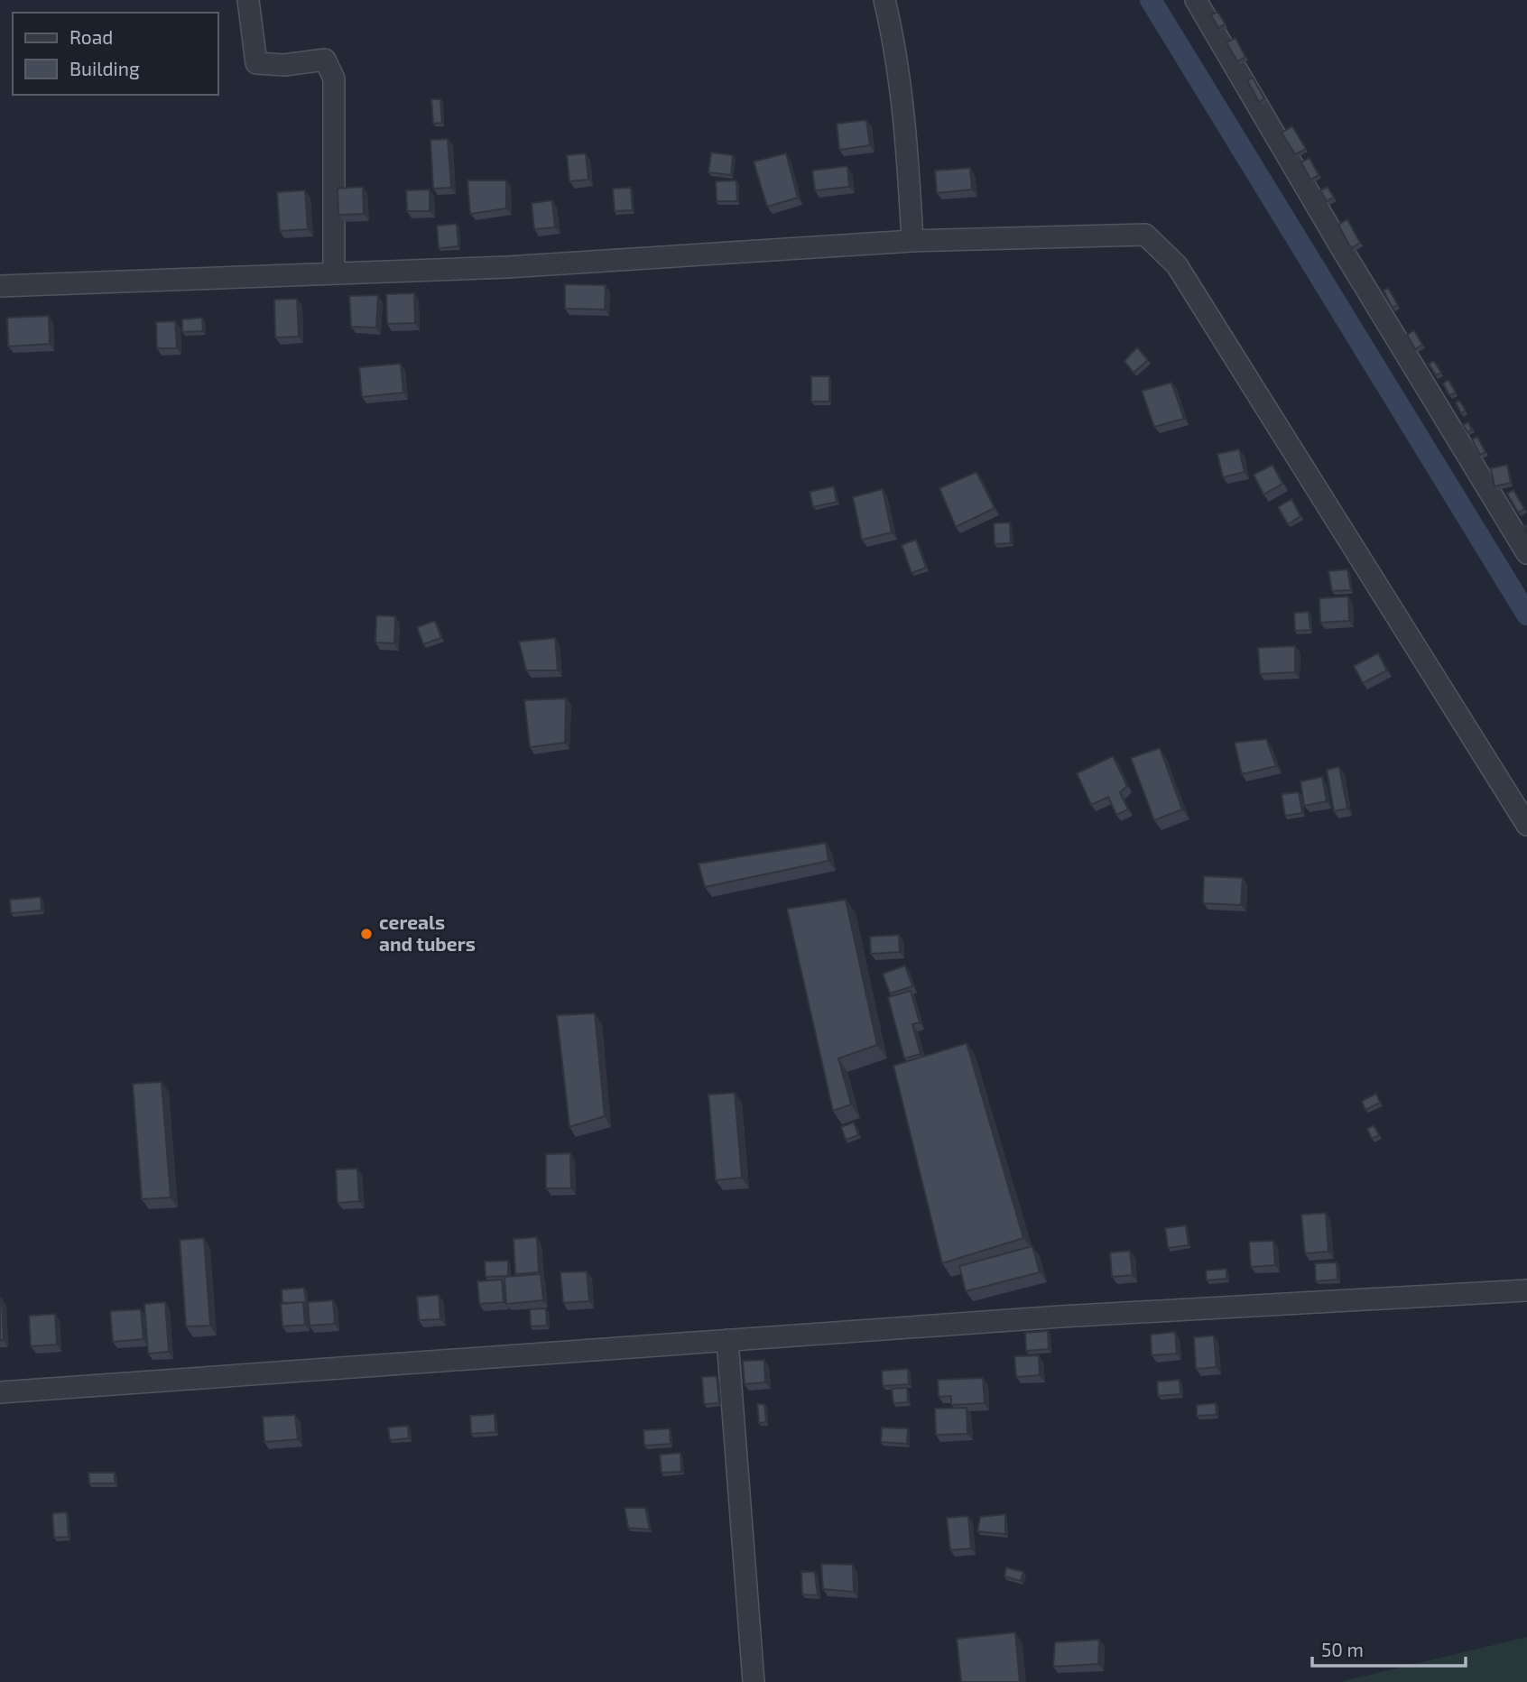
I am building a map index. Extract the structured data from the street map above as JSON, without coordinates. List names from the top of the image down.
{
  "places": ["cereals and tubers"],
  "legend": ["Road", "Building"],
  "scale_bar": "50 m"
}
